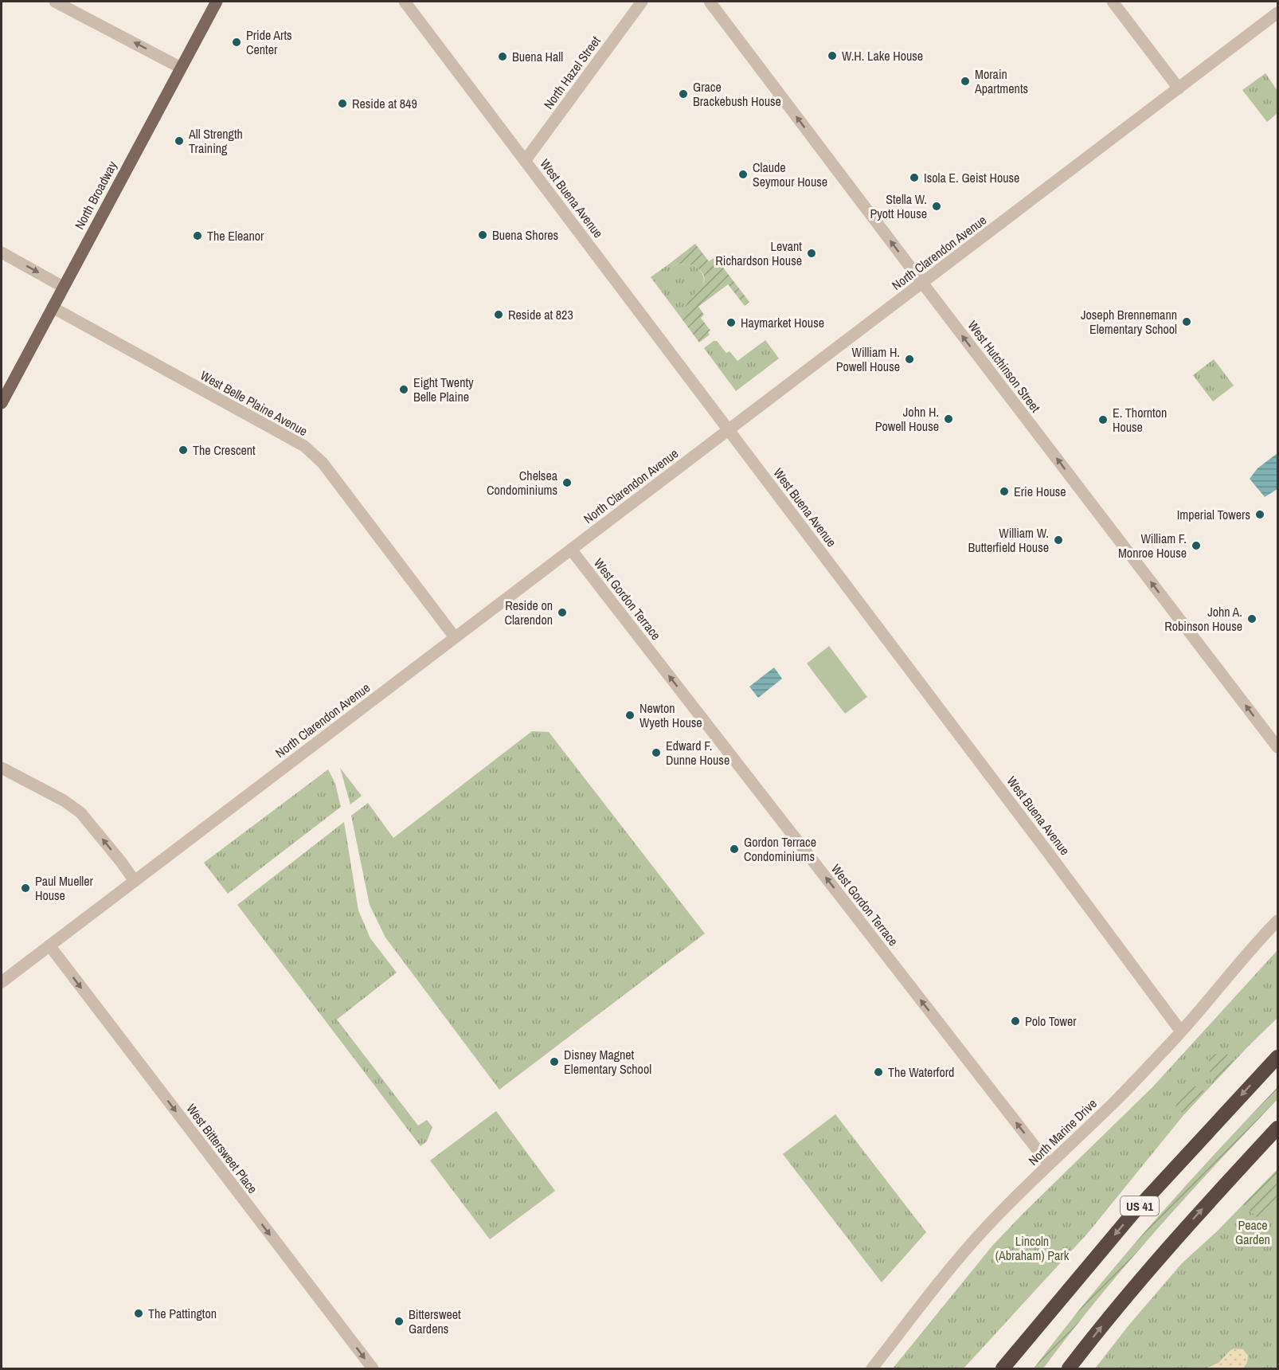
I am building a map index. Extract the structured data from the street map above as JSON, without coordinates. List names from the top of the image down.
{
  "streets": {
    "highway": ["US 41"],
    "main road": ["North Broadway"],
    "street": [
      "North Hazel Street",
      "West Buena Avenue",
      "North Clarendon Avenue",
      "West Hutchinson Street",
      "West Belle Plaine Avenue",
      "West Gordon Terrace",
      "North Marine Drive",
      "West Bittersweet Place"
    ]
  },
  "crossings": [
    ["North Hazel Street", "West Buena Avenue"],
    ["North Broadway", "West Belle Plaine Avenue"],
    ["West Buena Avenue", "North Clarendon Avenue"],
    ["West Buena Avenue", "North Marine Drive"],
    ["North Clarendon Avenue", "West Hutchinson Street"],
    ["North Clarendon Avenue", "West Belle Plaine Avenue"],
    ["North Clarendon Avenue", "West Gordon Terrace"],
    ["North Clarendon Avenue", "West Bittersweet Place"],
    ["West Gordon Terrace", "North Marine Drive"]
  ],
  "one_way": ["West Hutchinson Street", "West Gordon Terrace", "West Bittersweet Place"],
  "parks": ["Peace Garden", "Lincoln (Abraham) Park"],
  "places": [
    "Pride Arts Center",
    "W.H. Lake House",
    "Buena Hall",
    "Morain Apartments",
    "Grace Brackebush House",
    "Reside at 849",
    "All Strength Training",
    "Claude Seymour House",
    "Isola E. Geist House",
    "Stella W. Pyott House",
    "Buena Shores",
    "The Eleanor",
    "Levant Richardson House",
    "Reside at 823",
    "Joseph Brennemann Elementary School",
    "Haymarket House",
    "William H. Powell House",
    "Eight Twenty Belle Plaine",
    "John H. Powell House",
    "E. Thornton House",
    "The Crescent",
    "Chelsea Condominiums",
    "Erie House",
    "Imperial Towers",
    "William W. Butterfield House",
    "William F. Monroe House",
    "Reside on Clarendon",
    "John A. Robinson House",
    "Newton Wyeth House",
    "Edward F. Dunne House",
    "Gordon Terrace Condominiums",
    "Paul Mueller House",
    "Polo Tower",
    "Disney Magnet Elementary School",
    "The Waterford",
    "The Pattington",
    "Bittersweet Gardens"
  ]
}
